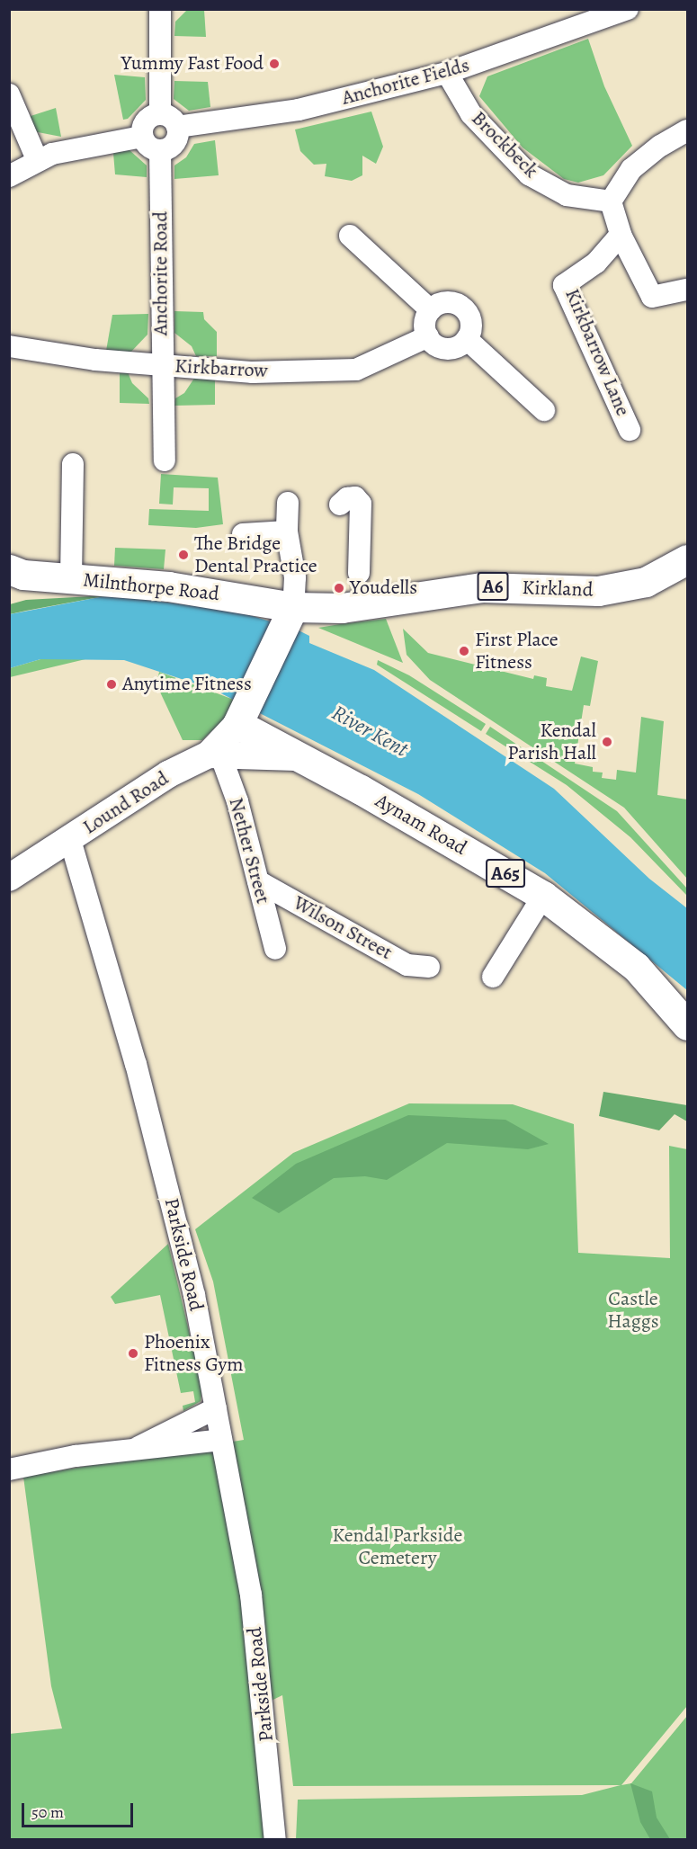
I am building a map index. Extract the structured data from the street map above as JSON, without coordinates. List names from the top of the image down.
{
  "streets": {
    "highway": [
      "A6",
      "Milnthorpe Road",
      "Kirkland",
      "Aynam Road",
      "A65"
    ],
    "main road": ["Lound Road"],
    "street": [
      "Anchorite Fields",
      "Brockbeck",
      "Anchorite Road",
      "Kirkbarrow Lane",
      "Kirkbarrow",
      "Nether Street",
      "Wilson Street",
      "Parkside Road"
    ]
  },
  "crossings": [
    ["Anchorite Fields", "Brockbeck"],
    ["Anchorite Fields", "Anchorite Road"],
    ["Anchorite Road", "Kirkbarrow"],
    ["Milnthorpe Road", "Kirkland"],
    ["Milnthorpe Road", "A65"],
    ["Kirkland", "A65"],
    ["Lound Road", "Aynam Road"],
    ["Lound Road", "Nether Street"],
    ["Lound Road", "A65"],
    ["Lound Road", "Parkside Road"],
    ["Aynam Road", "Nether Street"],
    ["Aynam Road", "A65"],
    ["Nether Street", "Wilson Street"]
  ],
  "water": ["River Kent"],
  "parks": ["Castle Haggs", "Kendal Parkside Cemetery"],
  "places": [
    "Yummy Fast Food",
    "The Bridge Dental Practice",
    "Youdells",
    "First Place Fitness",
    "Anytime Fitness",
    "Kendal Parish Hall",
    "Phoenix Fitness Gym"
  ],
  "scale_bar": "50 m"
}
